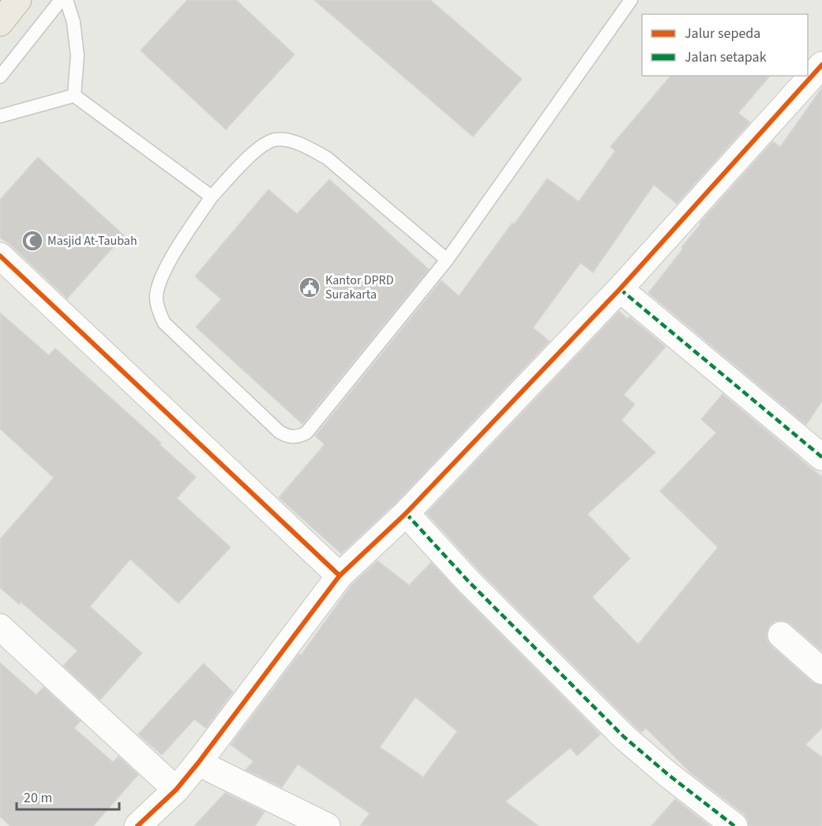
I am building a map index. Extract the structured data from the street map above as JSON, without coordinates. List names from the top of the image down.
{
  "places": {
    "mosque": ["Masjid At-Taubah"],
    "public building": ["Kantor DPRD Surakarta"]
  },
  "legend": ["Jalur sepeda", "Jalan setapak"],
  "scale_bar": "20 m"
}
